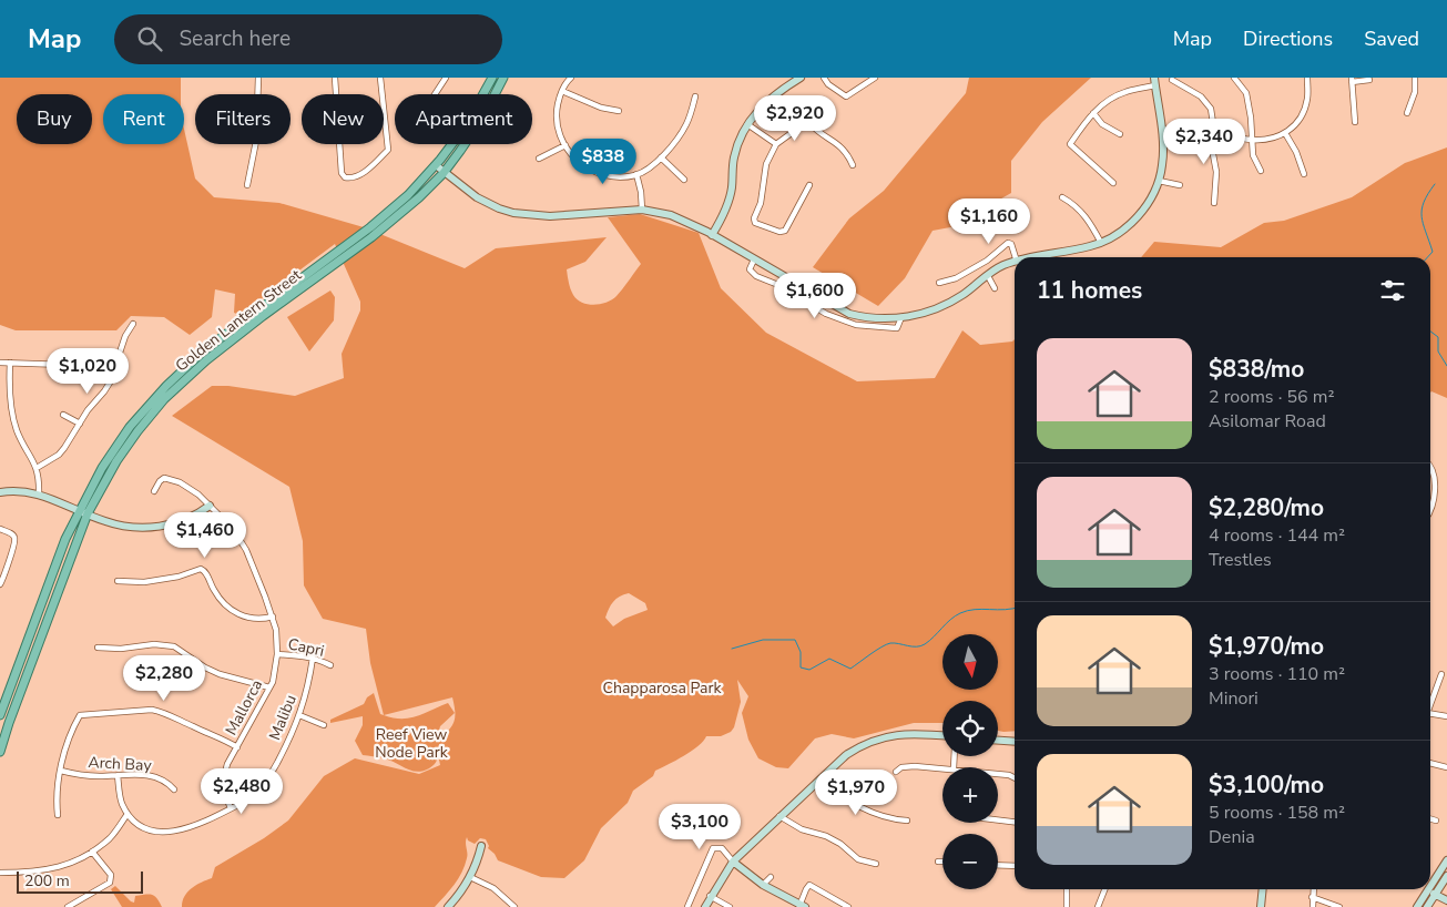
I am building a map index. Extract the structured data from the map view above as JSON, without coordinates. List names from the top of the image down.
{
  "streets": {
    "main road": ["Golden Lantern Street"],
    "street": [
      "Capri",
      "Mallorca",
      "Malibu",
      "Arch Bay"
    ]
  },
  "crossings": [
    ["Capri", "Mallorca"],
    ["Capri", "Malibu"],
    ["Mallorca", "Malibu"]
  ],
  "parks": ["Chapparosa Park", "Reef View Node Park"],
  "scale_bar": "200 m",
  "north": "bottom",
  "page": {
    "header": "Map",
    "search": "Search here",
    "nav": ["Map", "Directions", "Saved"],
    "chip": [
      "Buy",
      "Rent",
      "Filters",
      "New",
      "Apartment"
    ],
    "price": [
      "$2,920",
      "$2,340",
      "$838",
      "$1,160",
      "$1,600",
      "$1,020",
      "$1,460",
      "$2,280",
      "$2,480",
      "$1,970",
      "$3,100"
    ],
    "heading": "11 homes",
    "list": [
      {
        "name": "$838/mo",
        "note": "2 rooms · 56 m² · Asilomar Road"
      },
      {
        "name": "$2,280/mo",
        "note": "4 rooms · 144 m² · Trestles"
      },
      {
        "name": "$1,970/mo",
        "note": "3 rooms · 110 m² · Minori"
      },
      {
        "name": "$3,100/mo",
        "note": "5 rooms · 158 m² · Denia"
      }
    ],
    "map_buttons": ["+", "−"],
    "scale": "200 m"
  }
}
